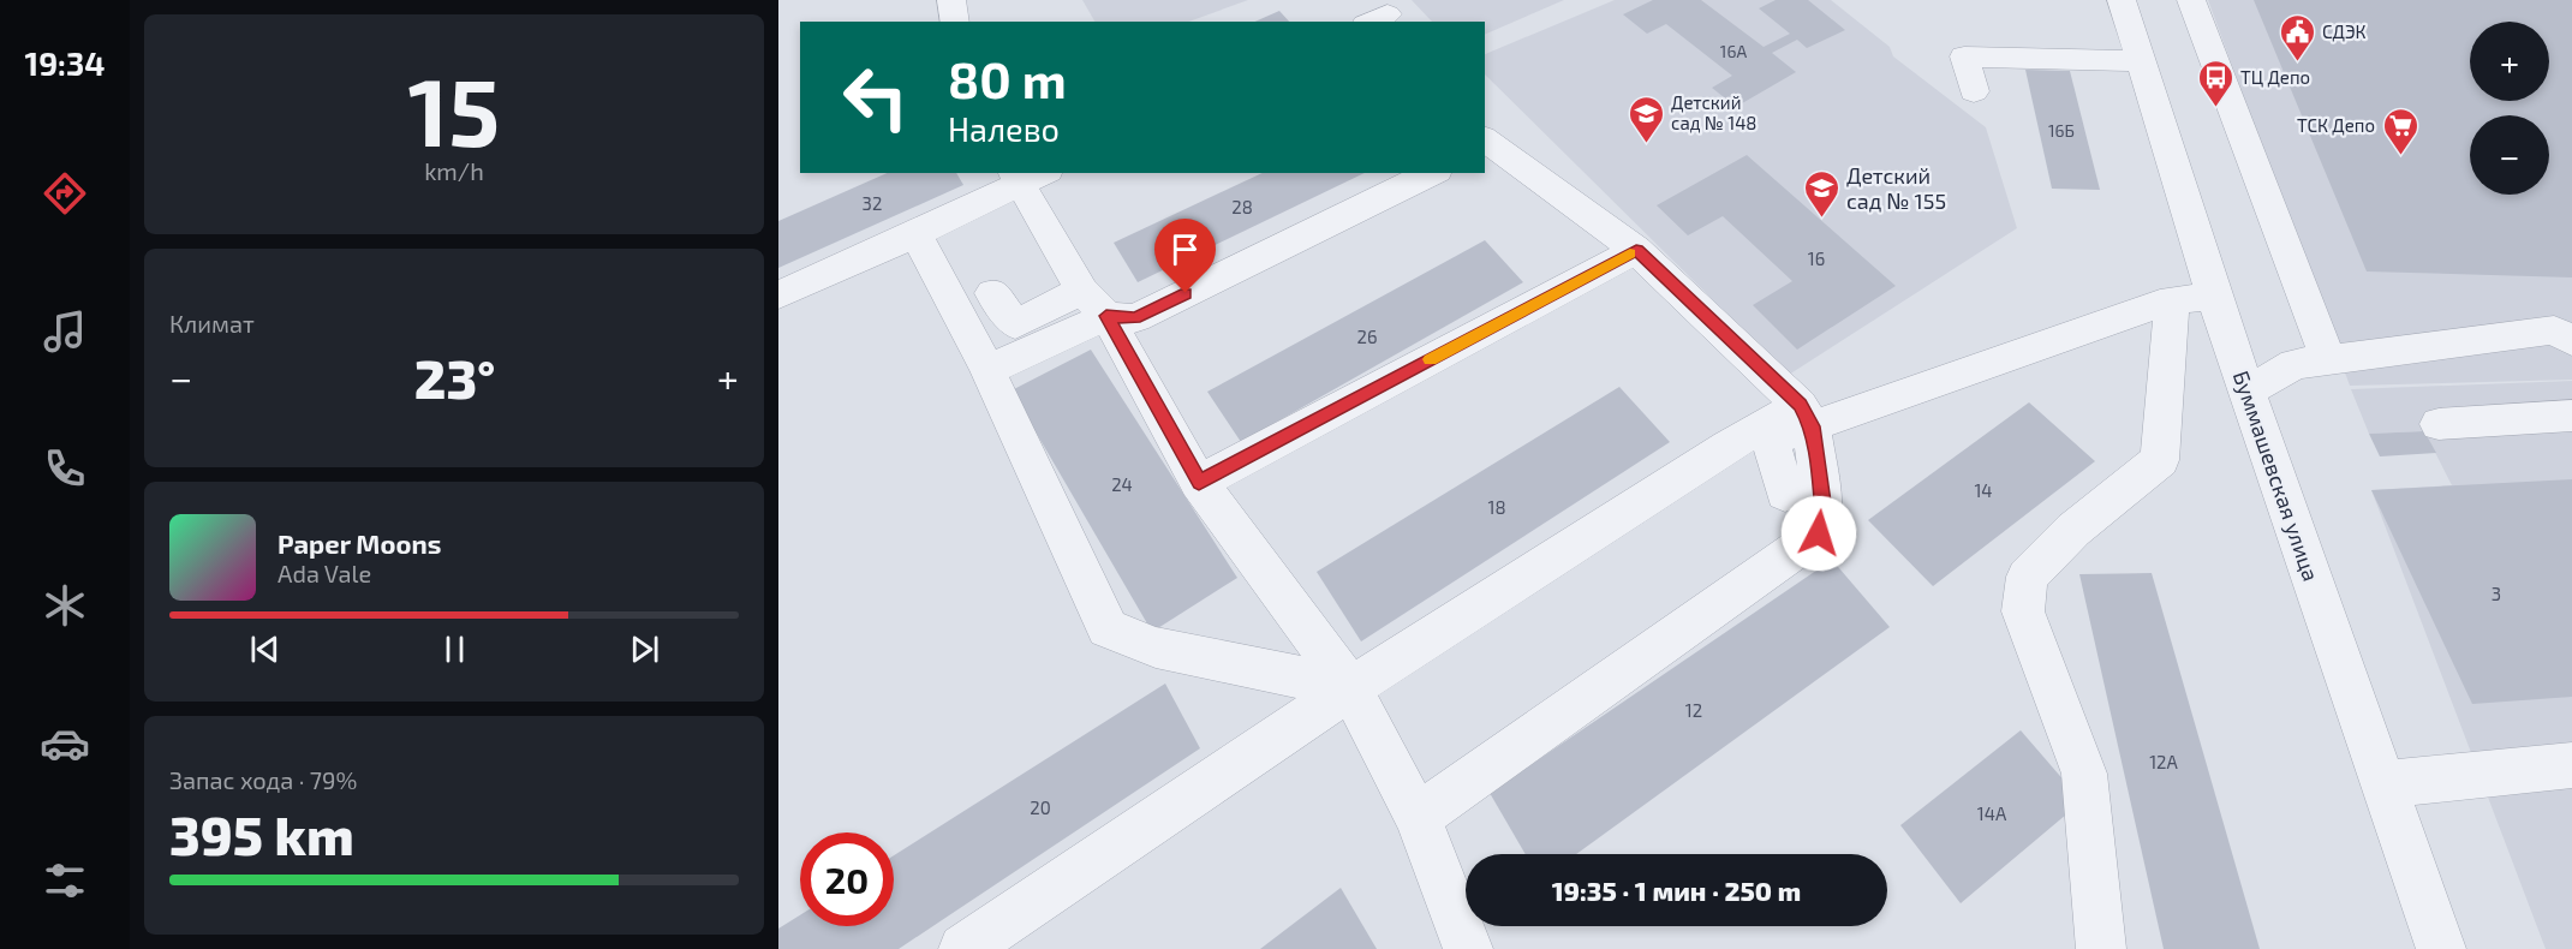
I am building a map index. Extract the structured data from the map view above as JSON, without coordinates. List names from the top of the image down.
{
  "streets": {
    "street": ["Буммашевская улица"]
  },
  "places": {
    "public building": ["СДЭК"],
    "bus stop": ["ТЦ Депо"],
    "school or university": ["Детский сад № 148", "Детский сад № 155"],
    "supermarket": ["ТСК Депо"]
  },
  "house_numbers": [
    "16А",
    "16Б",
    "32",
    "28",
    "16",
    "26",
    "24",
    "14",
    "18",
    "3",
    "12",
    "12А",
    "20",
    "14А"
  ],
  "page": {
    "tabs": "19:34",
    "tile": [
      ["15", "km/h"],
      "Климат",
      ["Запас хода · 79%", "395 km"]
    ],
    "map_buttons": ["+", "−"],
    "turn": ["80 m", "Налево"],
    "heat": ["−", "23°", "+"],
    "song": ["Paper Moons", "Ada Vale"],
    "limit": "20",
    "trip": "19:35 · 1 мин · 250 m"
  }
}
